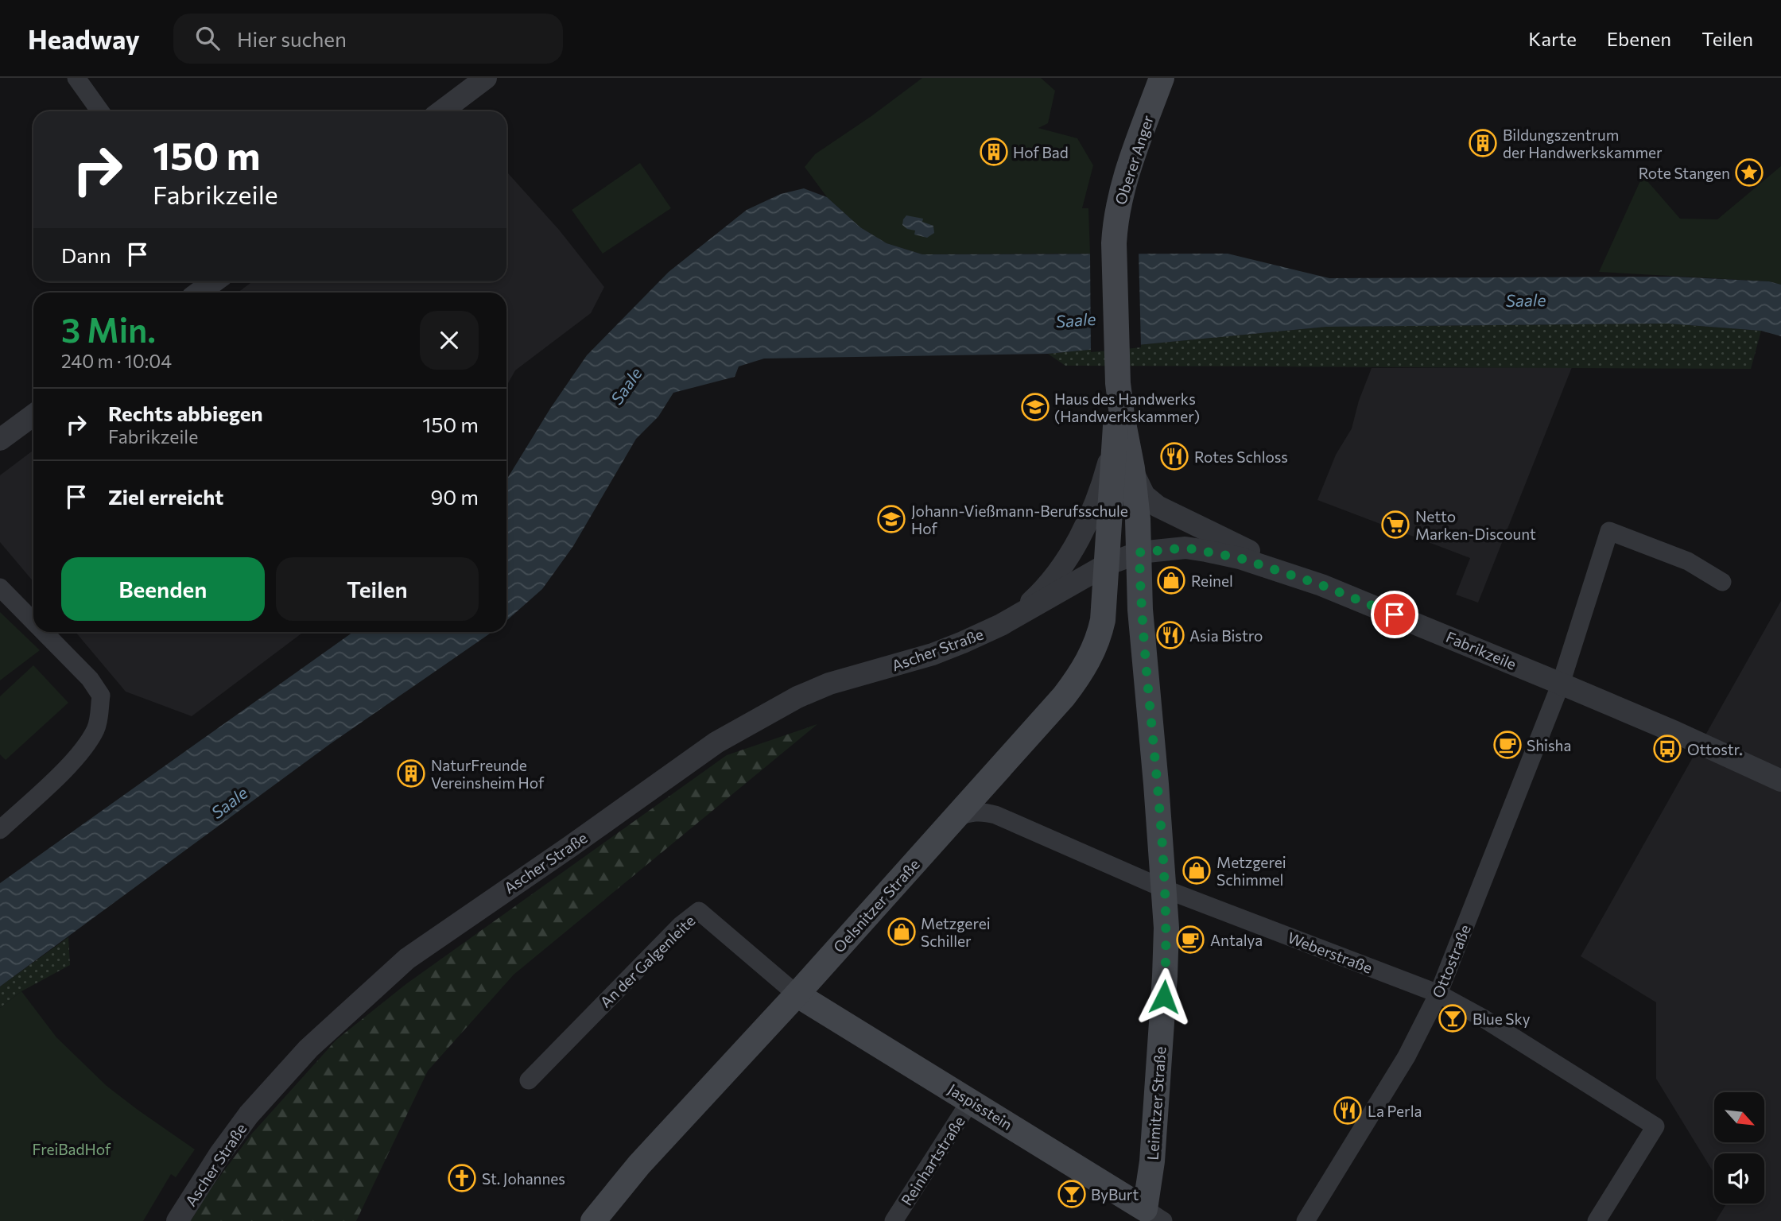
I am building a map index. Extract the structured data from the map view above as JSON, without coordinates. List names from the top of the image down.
{
  "streets": {
    "main road": [
      "Oberer Anger",
      "Oelsnitzer Straße",
      "Leimitzer Straße",
      "Jaspisstein"
    ],
    "street": [
      "Ascher Straße",
      "Fabrikzeile",
      "Weberstraße",
      "An der Galgenleite",
      "Ottostraße",
      "Reinhartstraße"
    ]
  },
  "crossings": [
    ["Oberer Anger", "Oelsnitzer Straße"],
    ["Oberer Anger", "Leimitzer Straße"],
    ["Ascher Straße", "Fabrikzeile"],
    ["Ascher Straße", "Oelsnitzer Straße"],
    ["Ascher Straße", "Leimitzer Straße"],
    ["Fabrikzeile", "Ottostraße"],
    ["Fabrikzeile", "Leimitzer Straße"],
    ["Oelsnitzer Straße", "Weberstraße"],
    ["Oelsnitzer Straße", "An der Galgenleite"],
    ["Oelsnitzer Straße", "Leimitzer Straße"],
    ["Oelsnitzer Straße", "Jaspisstein"],
    ["Weberstraße", "Ottostraße"],
    ["Weberstraße", "Leimitzer Straße"],
    ["An der Galgenleite", "Jaspisstein"],
    ["Leimitzer Straße", "Jaspisstein"],
    ["Jaspisstein", "Reinhartstraße"]
  ],
  "water": ["Saale"],
  "parks": ["FreiBadHof"],
  "places": {
    "building": ["Bildungszentrum der Handwerkskammer", "Hof Bad", "NaturFreunde Vereinsheim Hof"],
    "place": ["Rote Stangen"],
    "school or university": ["Haus des Handwerks (Handwerkskammer)", "Johann-Vießmann-Berufsschule Hof"],
    "restaurant": ["Rotes Schloss", "Asia Bistro", "La Perla"],
    "supermarket": ["Netto Marken-Discount"],
    "shop": ["Reinel", "Metzgerei Schimmel", "Metzgerei Schiller"],
    "cafe": ["Shisha", "Antalya"],
    "bus stop": ["Ottostr."],
    "bar": ["Blue Sky", "ByBurt"],
    "church": ["St. Johannes"]
  },
  "north": "bottom right",
  "page": {
    "header": "Headway",
    "search": "Hier suchen",
    "nav": ["Karte", "Ebenen", "Teilen"],
    "turn": ["150 m", "Fabrikzeile"],
    "then": "Dann",
    "heading": ["3 Min.", "240 m · 10:04"],
    "list": [
      {
        "name": "Rechts abbiegen",
        "note": "Fabrikzeile",
        "value": "150 m"
      },
      {
        "name": "Ziel erreicht",
        "value": "90 m"
      }
    ],
    "buttons": ["Beenden", "Teilen"]
  }
}
